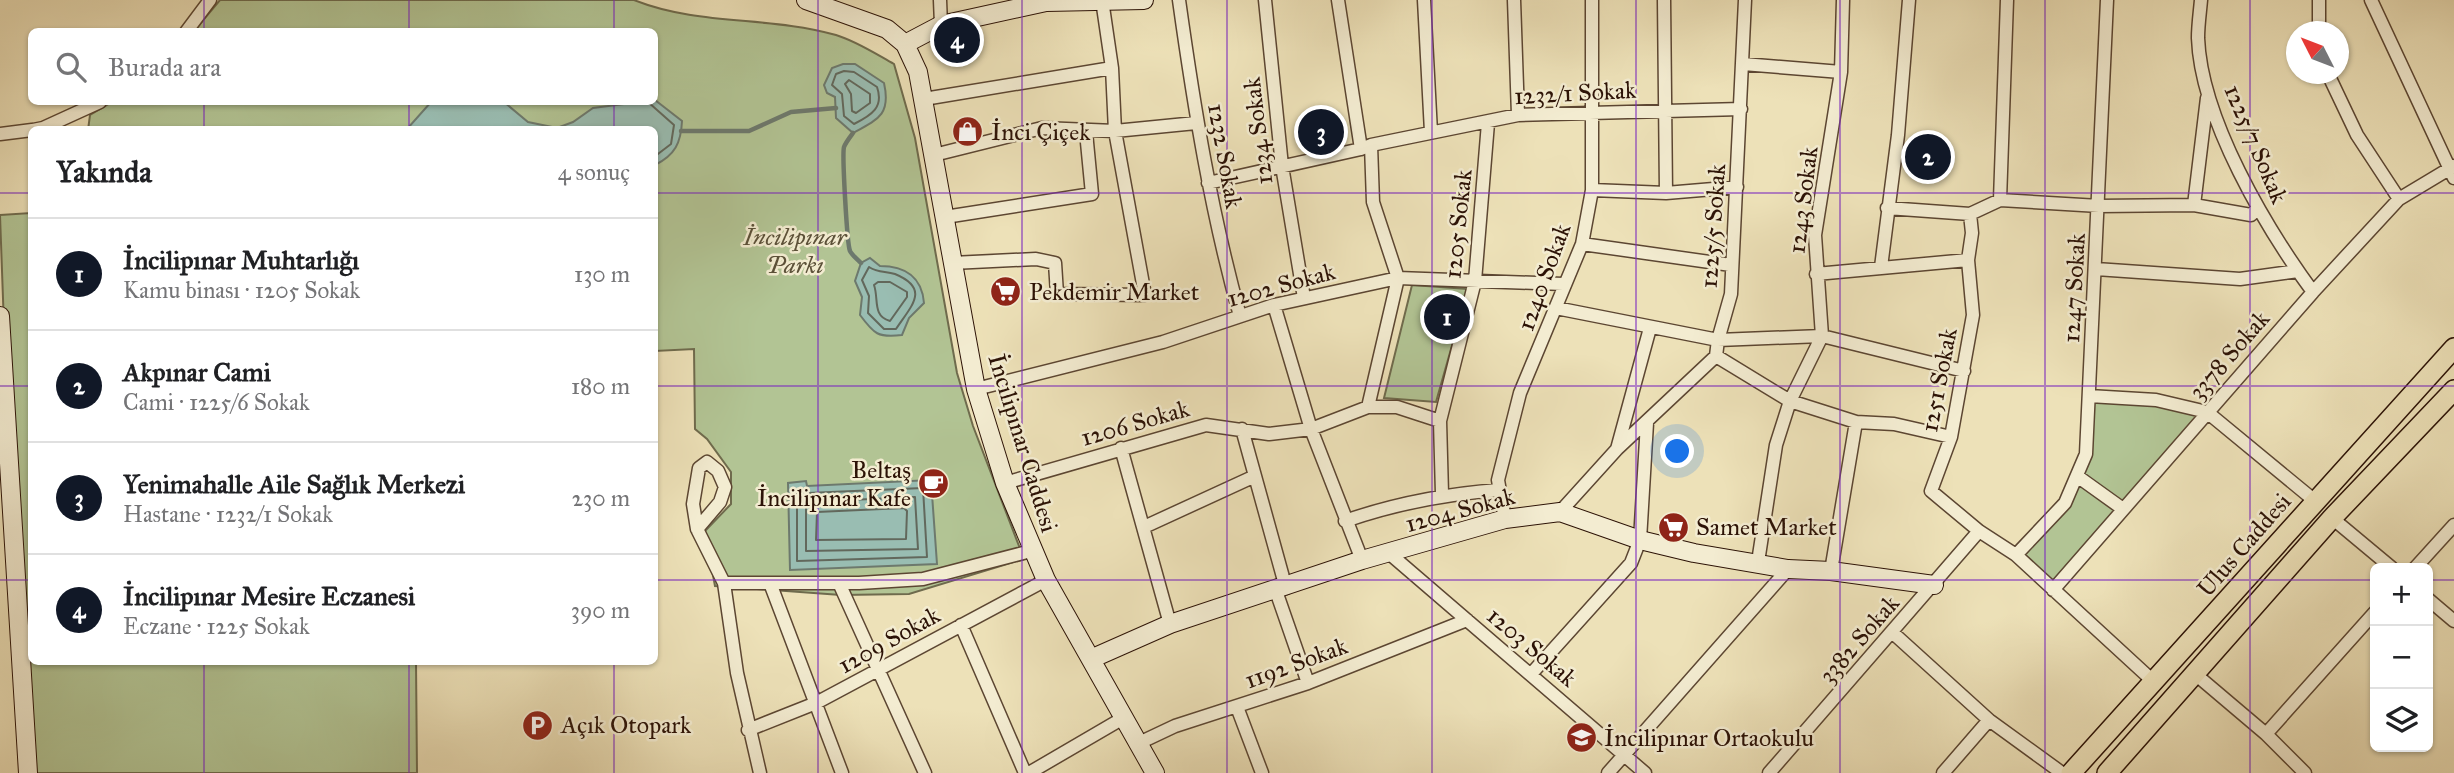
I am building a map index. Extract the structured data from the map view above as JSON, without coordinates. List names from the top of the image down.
{
  "streets": {
    "main road": ["İncilipınar Caddesi", "1204 Sokak", "Ulus Caddesi"],
    "street": [
      "1232/1 Sokak",
      "1234 Sokak",
      "1225/7 Sokak",
      "1232 Sokak",
      "1243 Sokak",
      "1205 Sokak",
      "1225/5 Sokak",
      "1240 Sokak",
      "1202 Sokak",
      "1247 Sokak",
      "3378 Sokak",
      "1251 Sokak",
      "1206 Sokak",
      "3382 Sokak",
      "1209 Sokak",
      "1203 Sokak",
      "1192 Sokak"
    ]
  },
  "crossings": [
    ["1232/1 Sokak", "1234 Sokak"],
    ["1232/1 Sokak", "1232 Sokak"],
    ["1232/1 Sokak", "1205 Sokak"],
    ["1232/1 Sokak", "1225/5 Sokak"],
    ["1232/1 Sokak", "1240 Sokak"],
    ["1234 Sokak", "1202 Sokak"],
    ["1225/7 Sokak", "3378 Sokak"],
    ["1232 Sokak", "1202 Sokak"],
    ["1205 Sokak", "1202 Sokak"],
    ["1205 Sokak", "1206 Sokak"],
    ["1205 Sokak", "1204 Sokak"],
    ["1240 Sokak", "1202 Sokak"],
    ["1240 Sokak", "1204 Sokak"],
    ["1202 Sokak", "İncilipınar Caddesi"],
    ["1247 Sokak", "1251 Sokak"],
    ["3378 Sokak", "1251 Sokak"],
    ["1251 Sokak", "Ulus Caddesi"],
    ["1251 Sokak", "3382 Sokak"],
    ["1206 Sokak", "İncilipınar Caddesi"],
    ["İncilipınar Caddesi", "1204 Sokak"],
    ["İncilipınar Caddesi", "1209 Sokak"],
    ["İncilipınar Caddesi", "1192 Sokak"],
    ["1204 Sokak", "3382 Sokak"],
    ["1204 Sokak", "1203 Sokak"],
    ["1203 Sokak", "1192 Sokak"]
  ],
  "parks": ["İncilipınar Parkı"],
  "places": {
    "shop": ["İnci Çiçek"],
    "supermarket": ["Pekdemir Market", "Samet Market"],
    "cafe": ["Beltaş İncilipınar Kafe"],
    "parking": ["Açık Otopark"],
    "school or university": ["İncilipınar Ortaokulu"]
  },
  "north": "top left",
  "page": {
    "pins": [
      "4",
      "3",
      "2",
      "1"
    ],
    "search": "Burada ara",
    "heading": ["Yakında", "4 sonuç"],
    "list": [
      {
        "mark": "1",
        "name": "İncilipınar Muhtarlığı",
        "note": "Kamu binası · 1205 Sokak",
        "value": "130 m"
      },
      {
        "mark": "2",
        "name": "Akpınar Cami",
        "note": "Cami · 1225/6 Sokak",
        "value": "180 m"
      },
      {
        "mark": "3",
        "name": "Yenimahalle Aile Sağlık Merkezi",
        "note": "Hastane · 1232/1 Sokak",
        "value": "230 m"
      },
      {
        "mark": "4",
        "name": "İncilipınar Mesire Eczanesi",
        "note": "Eczane · 1225 Sokak",
        "value": "390 m"
      }
    ],
    "map_buttons": ["+", "−"]
  }
}
